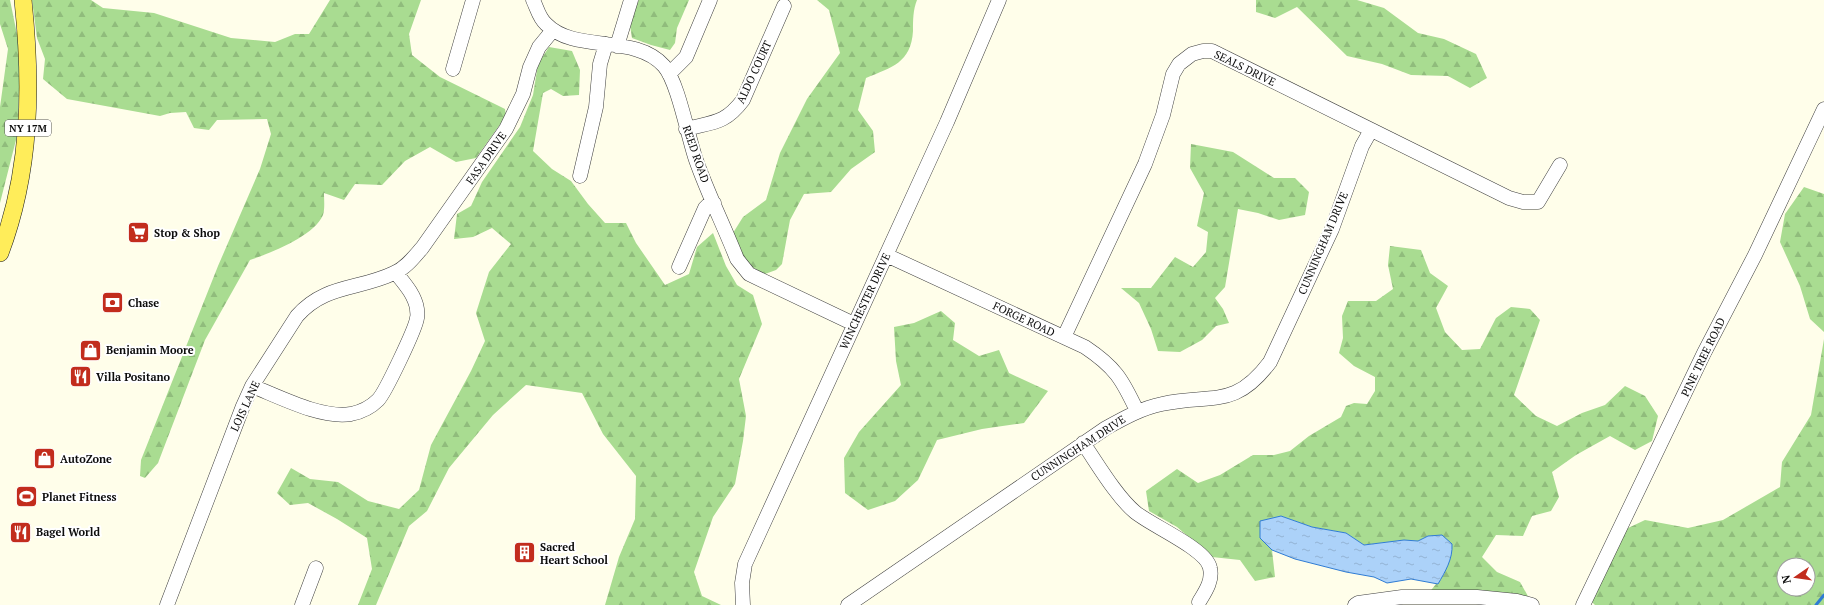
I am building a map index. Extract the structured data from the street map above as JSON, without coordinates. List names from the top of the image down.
{
  "streets": {
    "main road": ["NY 17M"],
    "street": [
      "SEALS DRIVE",
      "ALDO COURT",
      "REED ROAD",
      "FASA DRIVE",
      "CUNNINGHAM DRIVE",
      "WINCHESTER DRIVE",
      "FORGE ROAD",
      "PINE TREE ROAD",
      "LOIS LANE"
    ]
  },
  "crossings": [
    ["SEALS DRIVE", "CUNNINGHAM DRIVE"],
    ["SEALS DRIVE", "FORGE ROAD"],
    ["ALDO COURT", "REED ROAD"],
    ["REED ROAD", "FASA DRIVE"],
    ["REED ROAD", "WINCHESTER DRIVE"],
    ["FASA DRIVE", "LOIS LANE"],
    ["CUNNINGHAM DRIVE", "FORGE ROAD"],
    ["WINCHESTER DRIVE", "FORGE ROAD"]
  ],
  "places": {
    "supermarket": ["Stop & Shop"],
    "bank": ["Chase"],
    "shop": ["Benjamin Moore", "AutoZone"],
    "restaurant": ["Villa Positano", "Bagel World"],
    "sports": ["Planet Fitness"],
    "building": ["Sacred Heart School"]
  },
  "north": "left"
}
